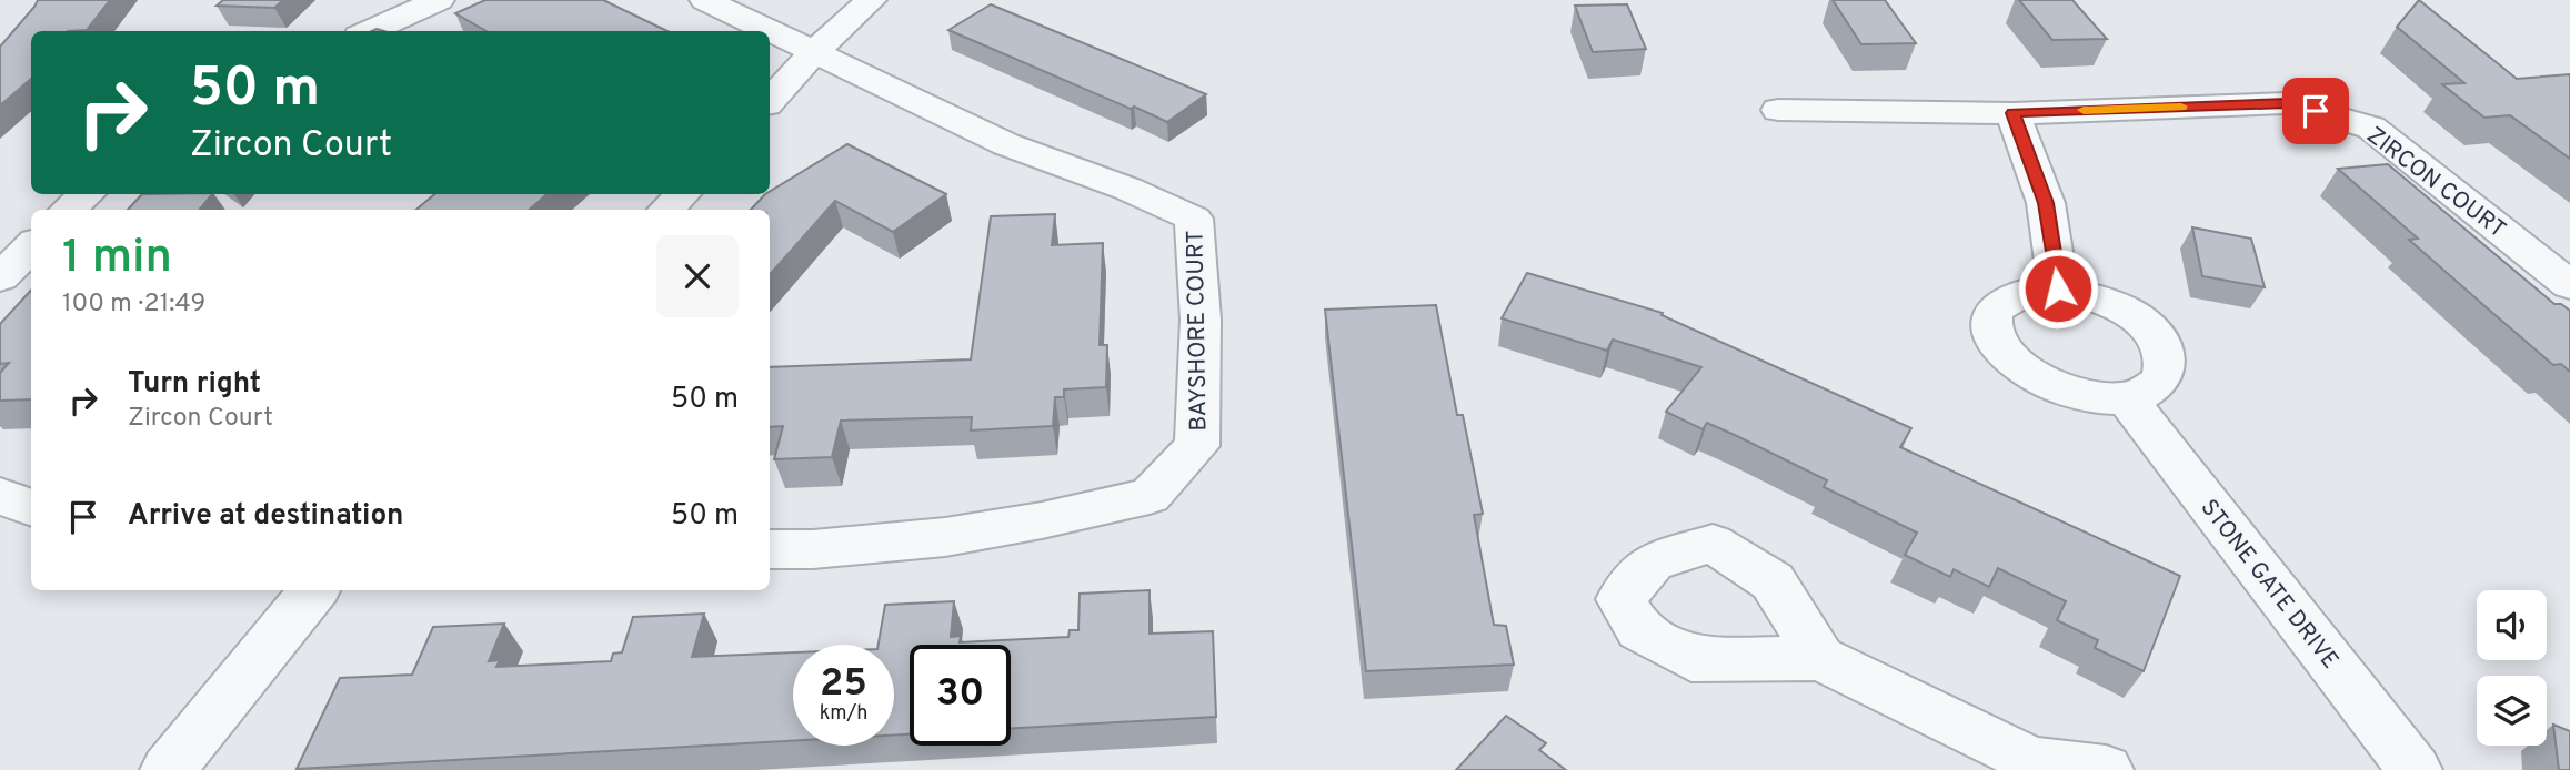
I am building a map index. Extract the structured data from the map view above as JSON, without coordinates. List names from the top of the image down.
{
  "streets": {
    "street": ["ZIRCON COURT", "BAYSHORE COURT", "STONE GATE DRIVE"]
  },
  "page": {
    "turn": ["50 m", "Zircon Court"],
    "heading": ["1 min", "100 m · 21:49"],
    "list": [
      {
        "name": "Turn right",
        "note": "Zircon Court",
        "value": "50 m"
      },
      {
        "name": "Arrive at destination",
        "value": "50 m"
      }
    ],
    "speed": "25 km/h",
    "limit": "30"
  }
}
